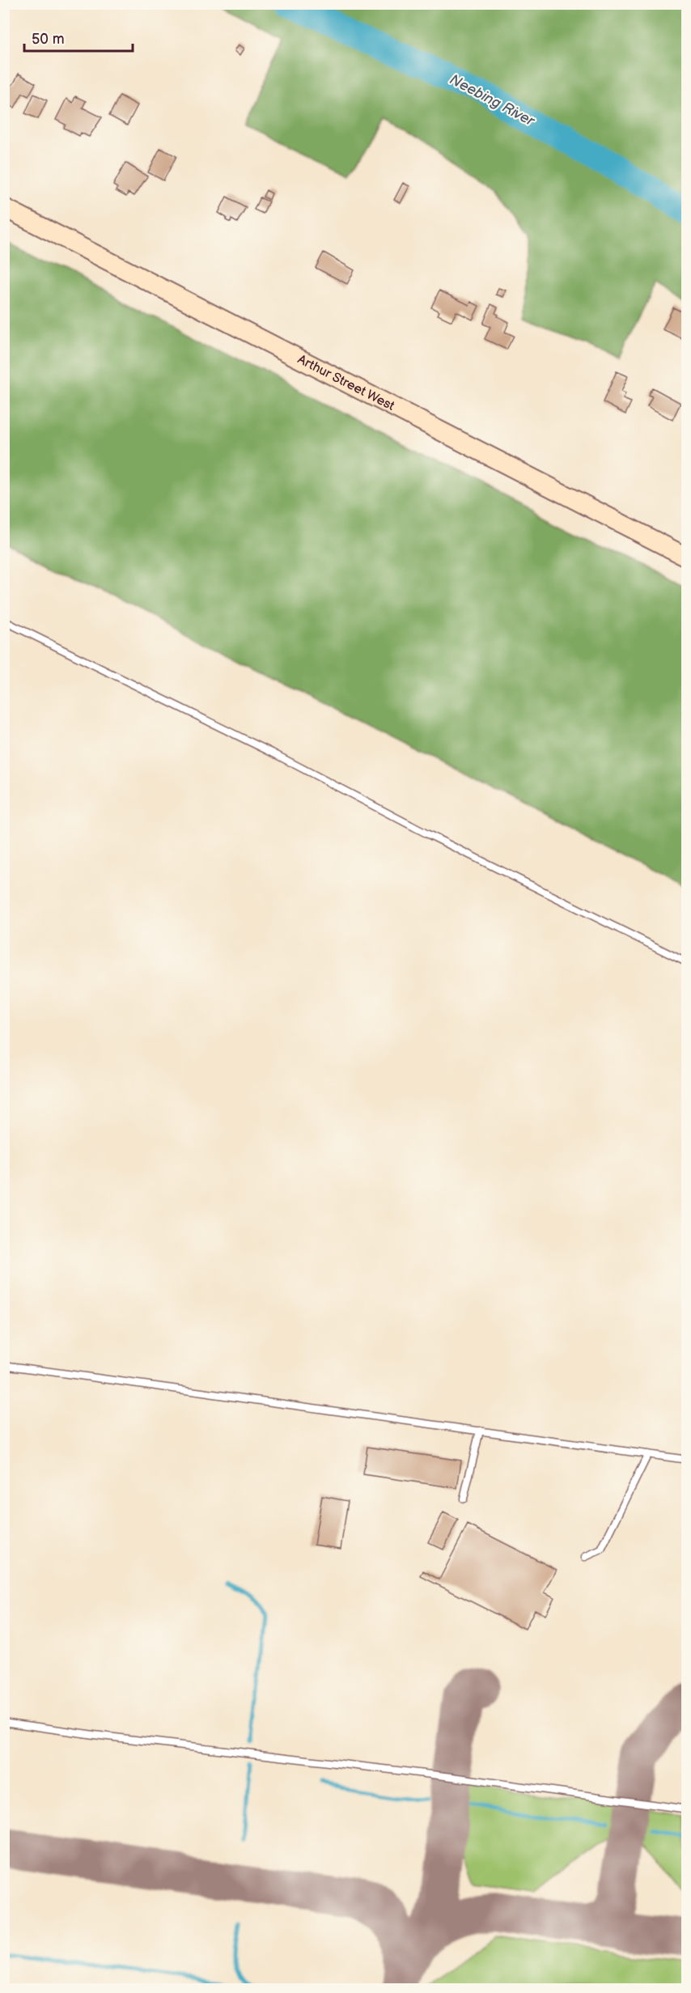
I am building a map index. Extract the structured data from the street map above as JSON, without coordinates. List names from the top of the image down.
{
  "streets": {
    "main road": ["Arthur Street West"]
  },
  "water": ["Neebing River"],
  "scale_bar": "50 m"
}
